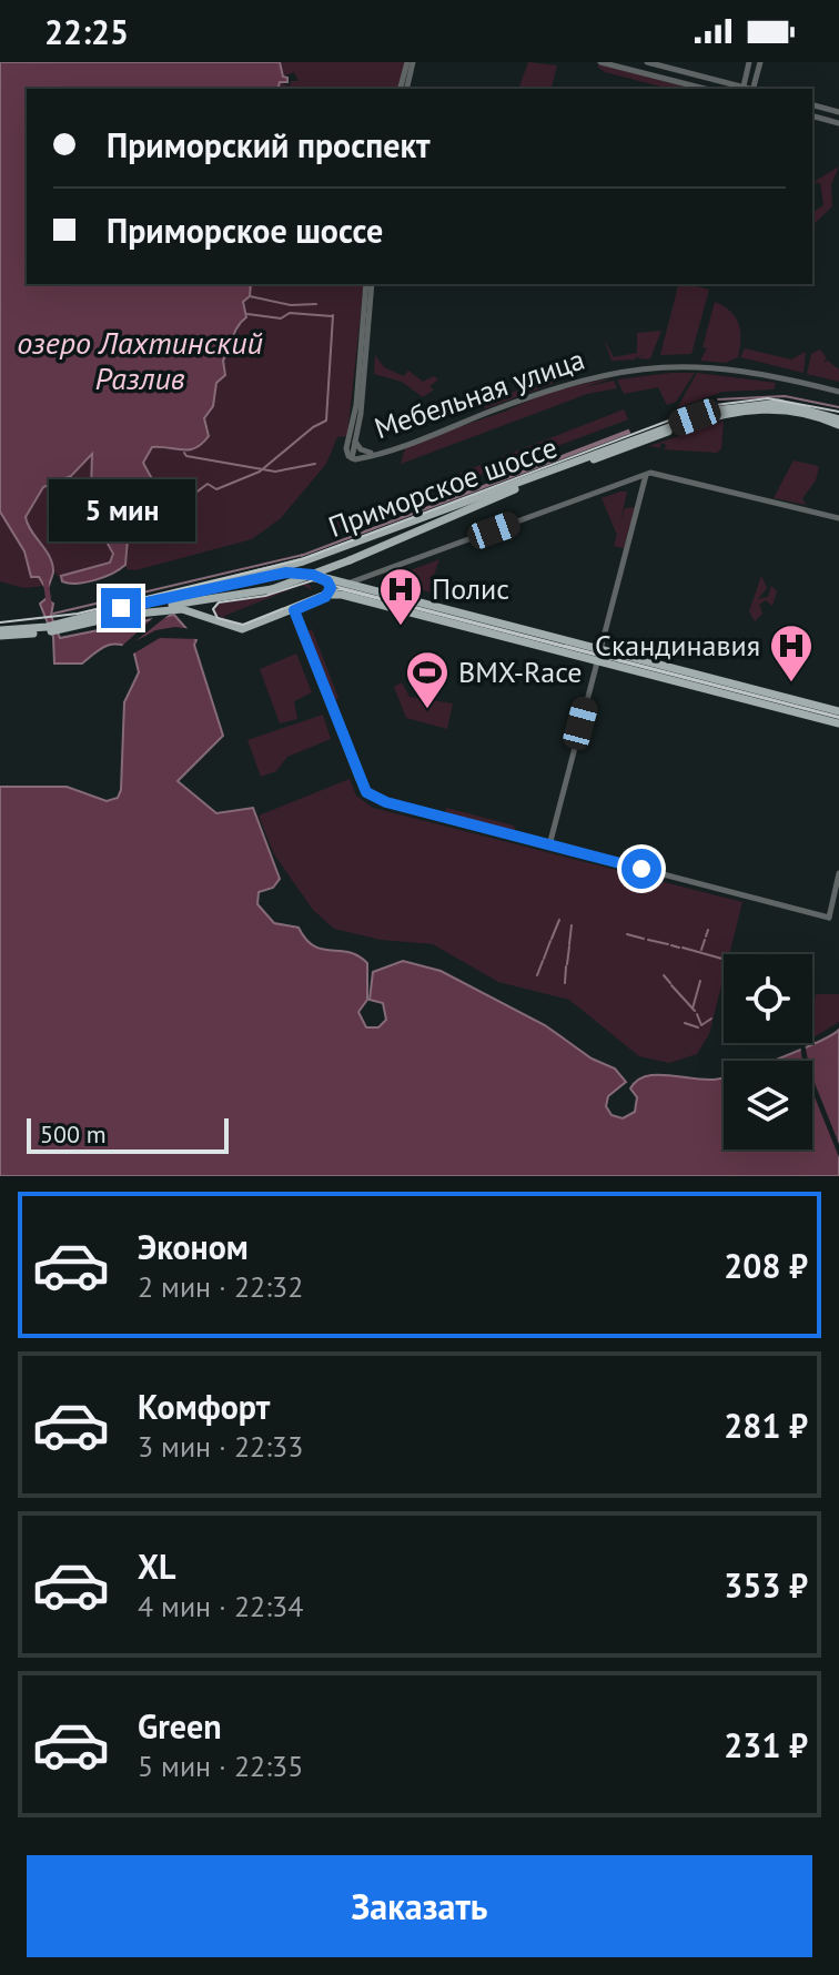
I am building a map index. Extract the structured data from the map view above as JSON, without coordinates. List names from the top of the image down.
{
  "streets": {
    "main road": ["Приморское шоссе"],
    "street": ["Мебельная улица"]
  },
  "water": ["озеро Лахтинский Разлив"],
  "places": {
    "hospital": ["Полис", "Скандинавия"],
    "sports": ["BMX-Race"]
  },
  "scale_bar": "500 m",
  "page": {
    "status": "22:25",
    "banner": ["Приморский проспект", "Приморское шоссе"],
    "bubble": "5 мин",
    "scale": "500 m",
    "list": [
      {
        "name": "Эконом",
        "note": "2 мин · 22:32",
        "value": "208 ₽"
      },
      {
        "name": "Комфорт",
        "note": "3 мин · 22:33",
        "value": "281 ₽"
      },
      {
        "name": "XL",
        "note": "4 мин · 22:34",
        "value": "353 ₽"
      },
      {
        "name": "Green",
        "note": "5 мин · 22:35",
        "value": "231 ₽"
      }
    ],
    "buttons": "Заказать"
  }
}
